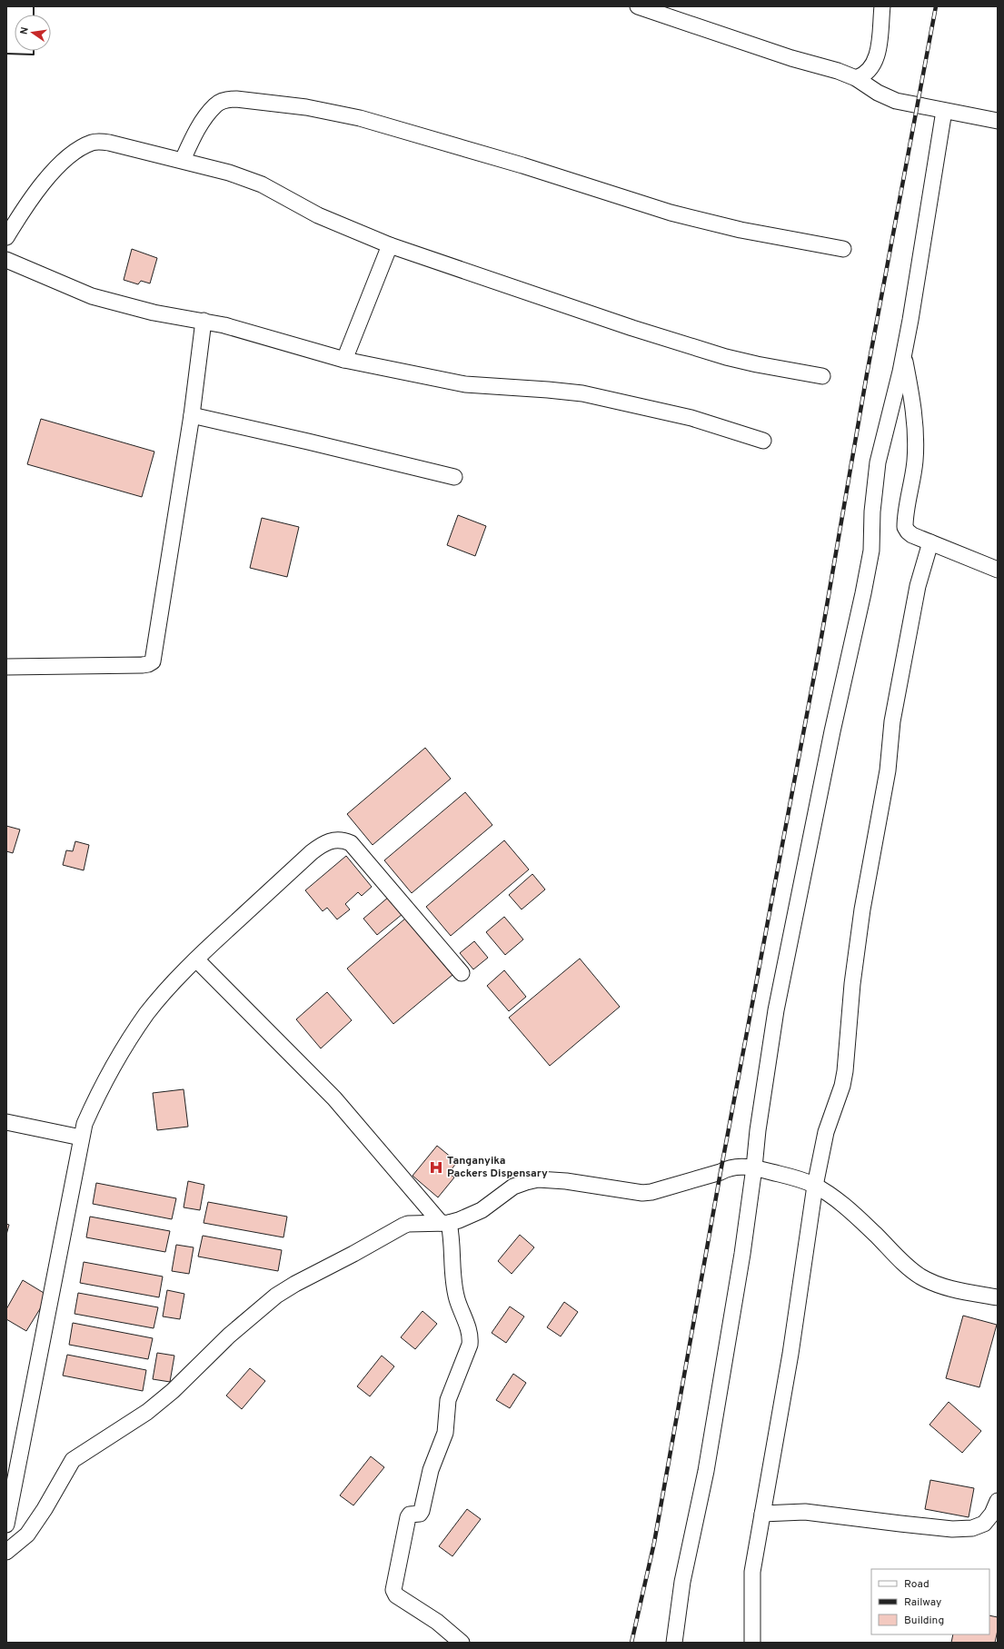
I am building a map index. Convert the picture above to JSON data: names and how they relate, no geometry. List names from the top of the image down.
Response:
{
  "places": {
    "hospital": ["Tanganyika Packers Dispensary"]
  },
  "legend": ["Road", "Railway", "Building"],
  "north": "left"
}
